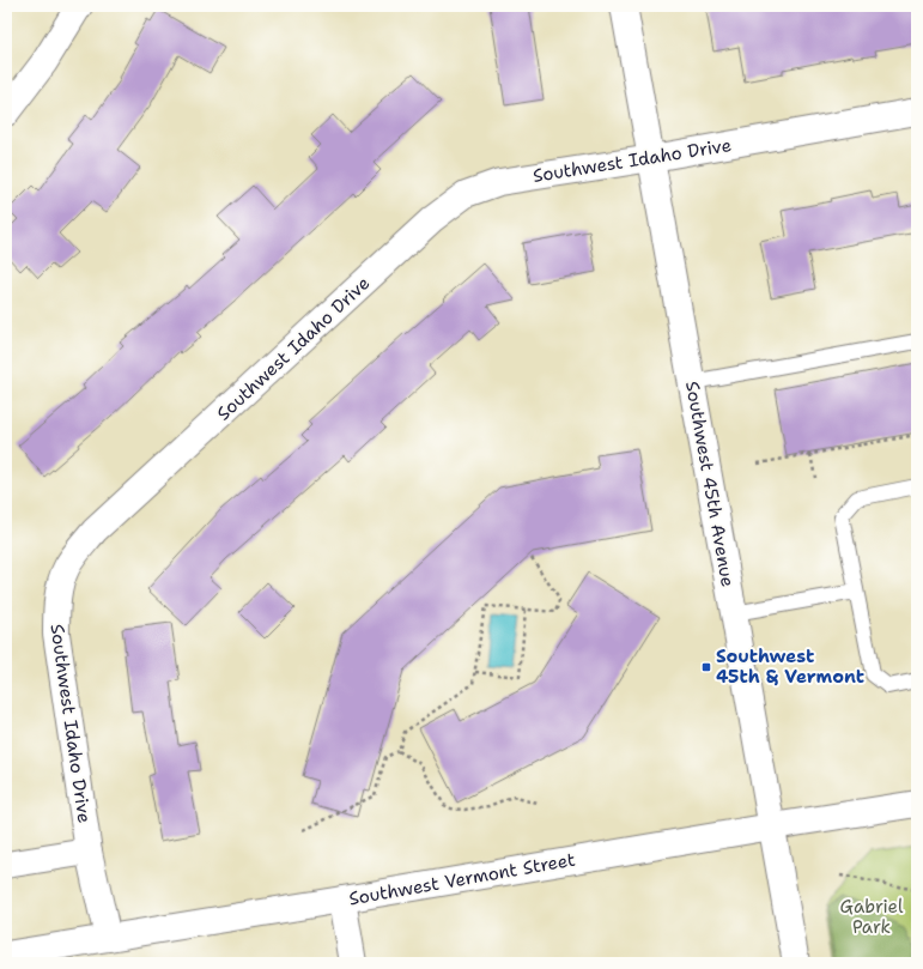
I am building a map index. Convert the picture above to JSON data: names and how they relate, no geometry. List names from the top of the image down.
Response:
{
  "streets": {
    "street": ["Southwest Idaho Drive", "Southwest 45th Avenue", "Southwest Vermont Street"]
  },
  "crossings": [
    ["Southwest Idaho Drive", "Southwest 45th Avenue"],
    ["Southwest Idaho Drive", "Southwest Vermont Street"],
    ["Southwest 45th Avenue", "Southwest Vermont Street"]
  ],
  "parks": ["Gabriel Park"],
  "places": {
    "transit": ["Southwest 45th & Vermont"]
  }
}
